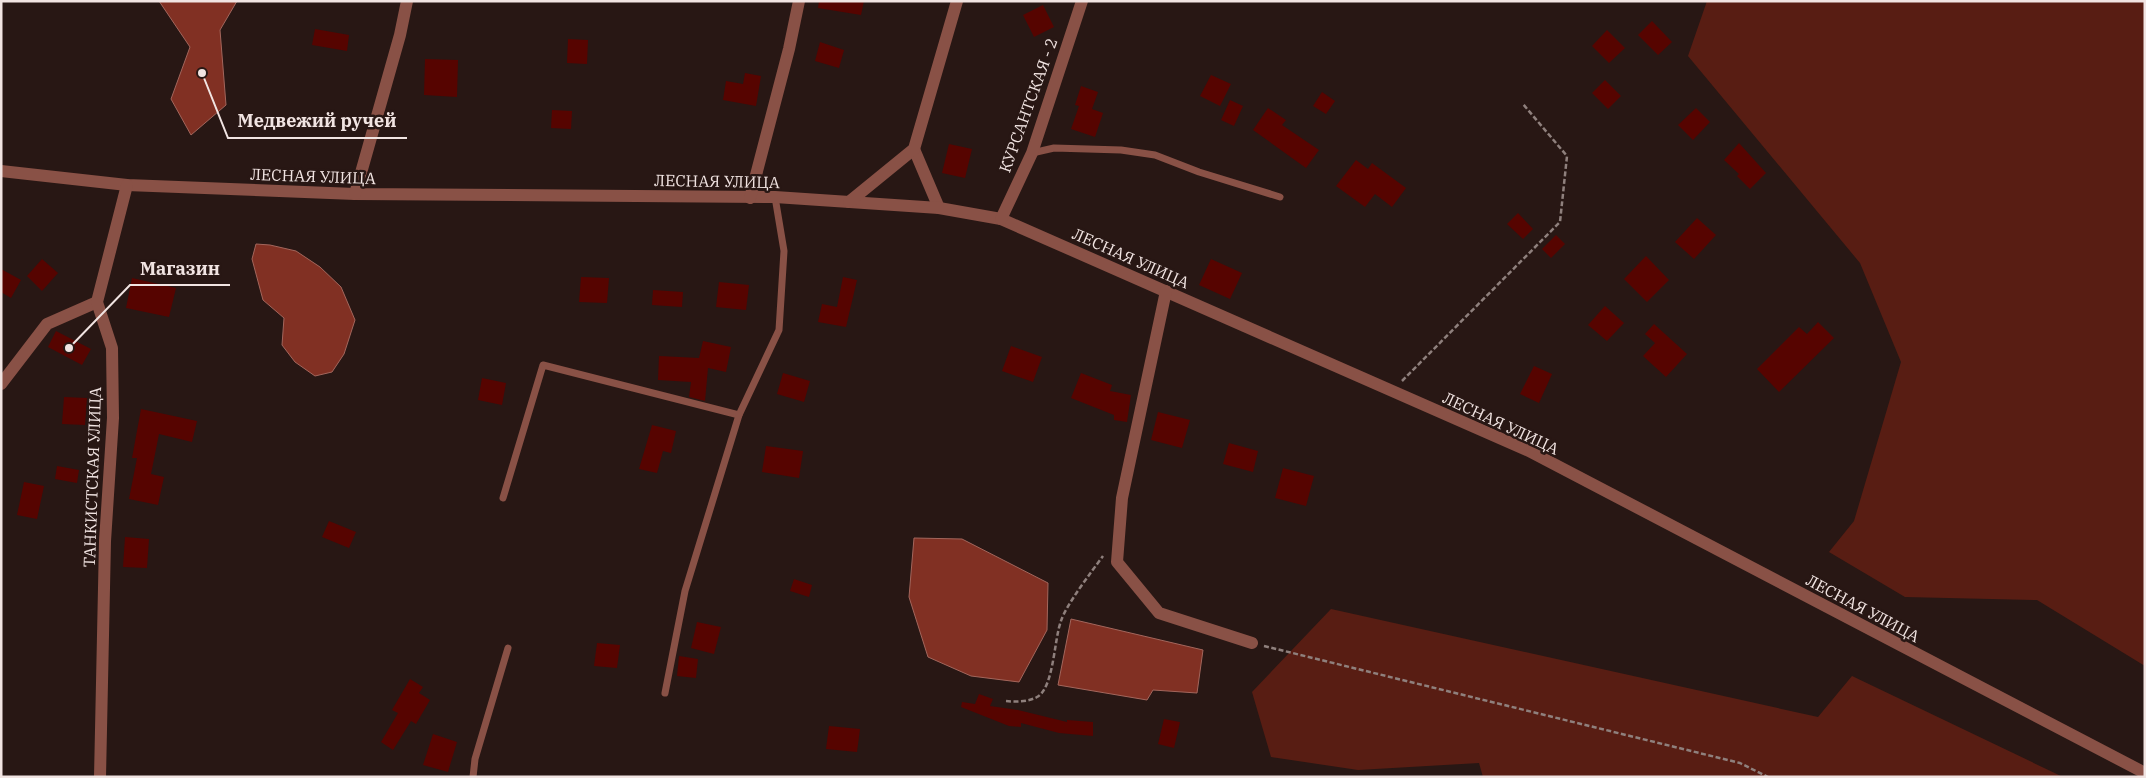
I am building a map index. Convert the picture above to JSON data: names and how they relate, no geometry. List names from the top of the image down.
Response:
{
  "streets": {
    "street": ["КУРСАНТСКАЯ - 2", "ЛЕСНАЯ УЛИЦА", "ТАНКИСТСКАЯ УЛИЦА"]
  },
  "crossings": [
    ["КУРСАНТСКАЯ - 2", "ЛЕСНАЯ УЛИЦА"]
  ],
  "places": ["Медвежий ручей", "Магазин"]
}
